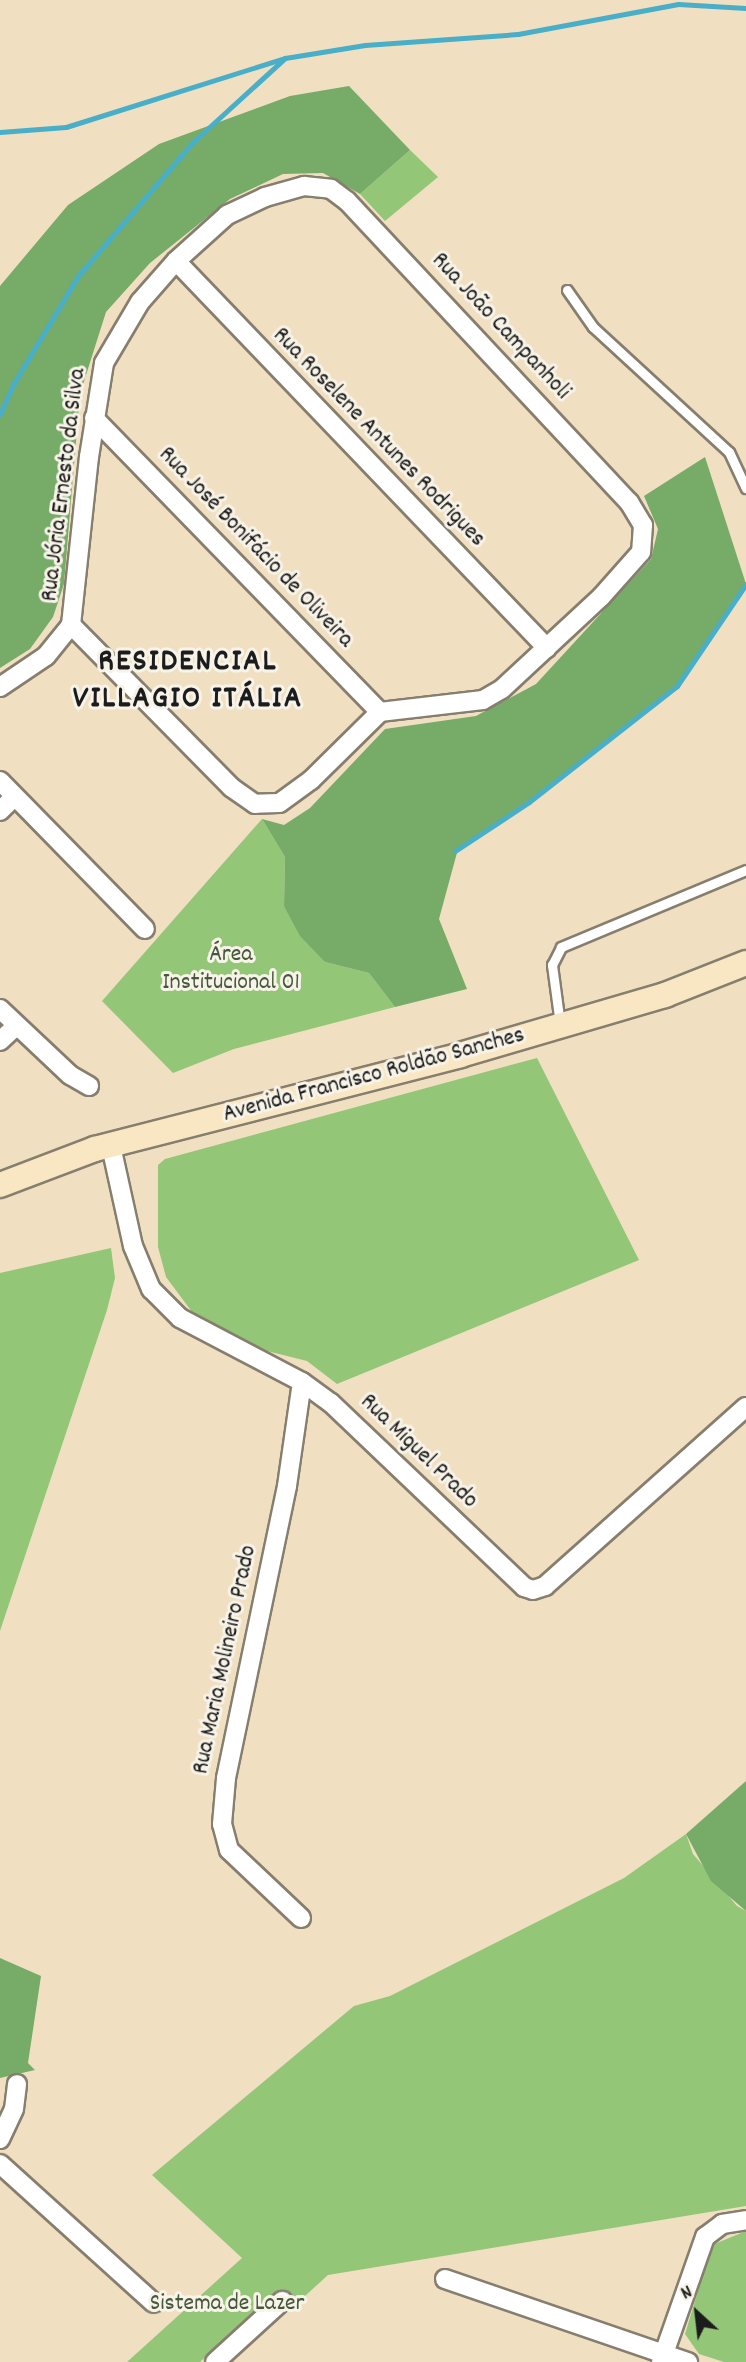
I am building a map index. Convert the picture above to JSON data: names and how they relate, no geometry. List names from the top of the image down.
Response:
{
  "streets": {
    "street": [
      "Rua João Campanholi",
      "Rua Roselene Antunes Rodrigues",
      "Rua Jória Ernesto da Silva",
      "Rua José Bonifácio de Oliveira",
      "Avenida Francisco Roldão Sanches",
      "Rua Miguel Prado",
      "Rua Maria Molineiro Prado"
    ]
  },
  "crossings": [
    ["Rua João Campanholi", "Rua Roselene Antunes Rodrigues"],
    ["Rua João Campanholi", "Rua Jória Ernesto da Silva"],
    ["Rua Roselene Antunes Rodrigues", "Rua Jória Ernesto da Silva"],
    ["Rua Jória Ernesto da Silva", "Rua José Bonifácio de Oliveira"],
    ["Avenida Francisco Roldão Sanches", "Rua Miguel Prado"],
    ["Rua Miguel Prado", "Rua Maria Molineiro Prado"]
  ],
  "districts": ["RESIDENCIAL VILLAGIO ITÁLIA"],
  "parks": ["Área Institucional 01", "Sistema de Lazer"],
  "north": "top left"
}
